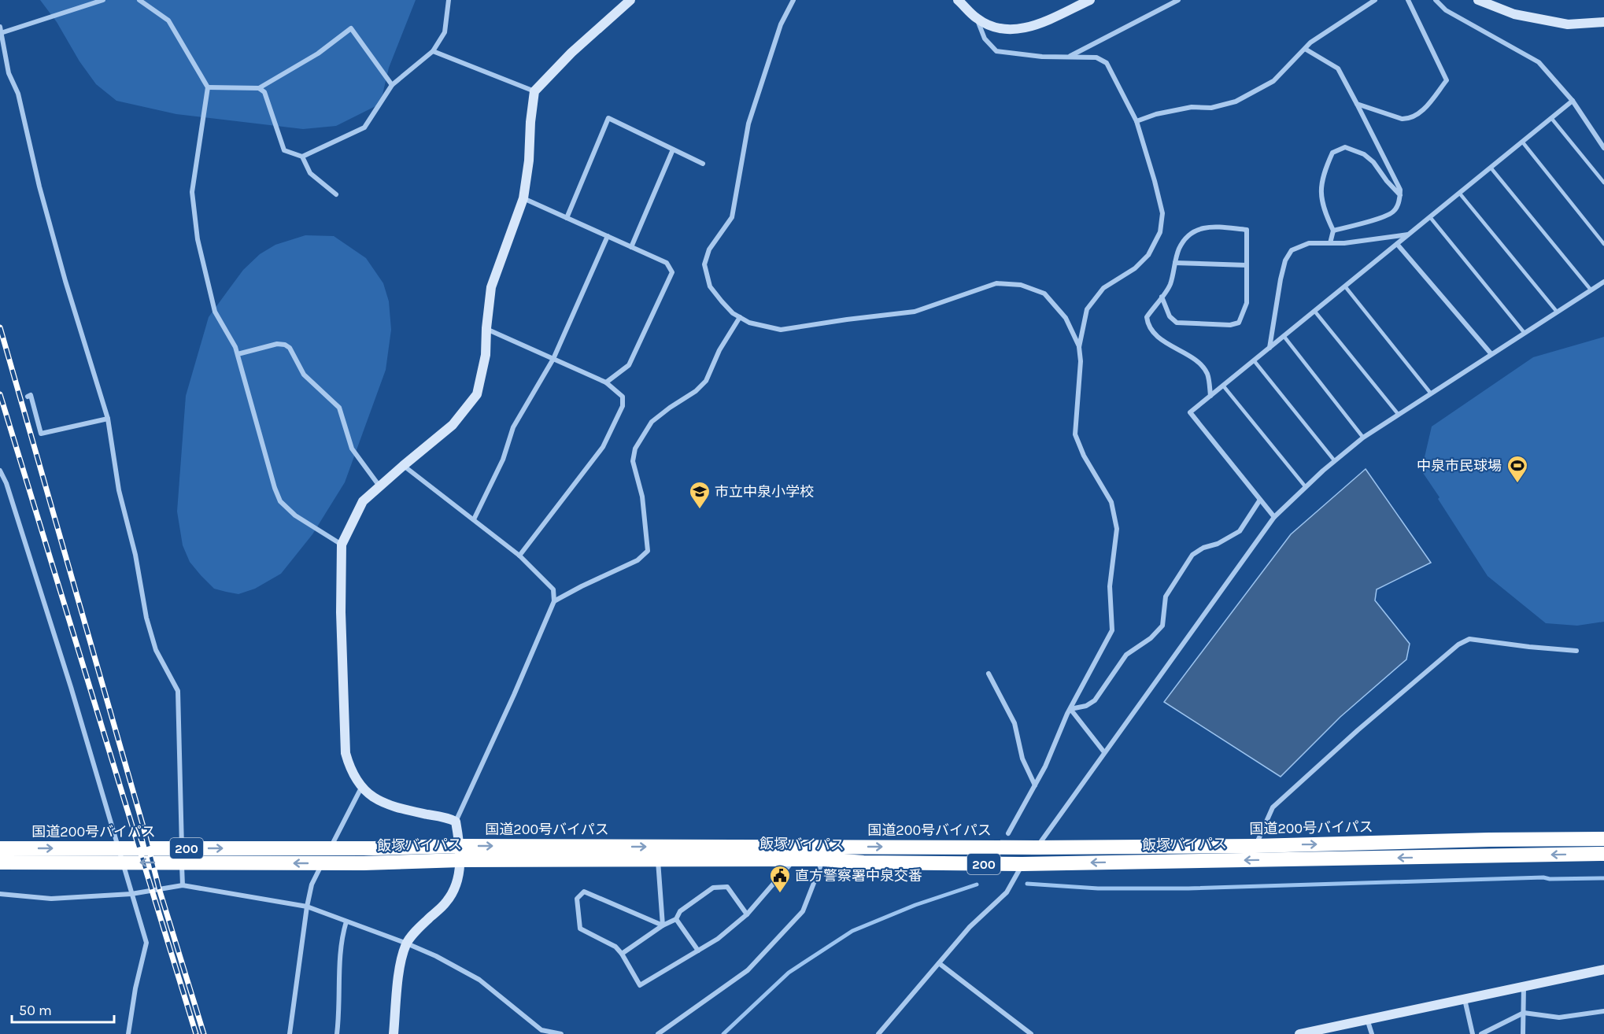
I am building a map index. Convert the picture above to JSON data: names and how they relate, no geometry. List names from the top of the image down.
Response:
{
  "streets": {
    "highway": ["国道200号バイパス", "飯塚バイパス", "200"]
  },
  "one_way": ["国道200号バイパス", "飯塚バイパス"],
  "places": {
    "sports": ["中泉市民球場"],
    "school or university": ["市立中泉小学校"],
    "public building": ["直方警察署中泉交番"]
  },
  "scale_bar": "50 m"
}
